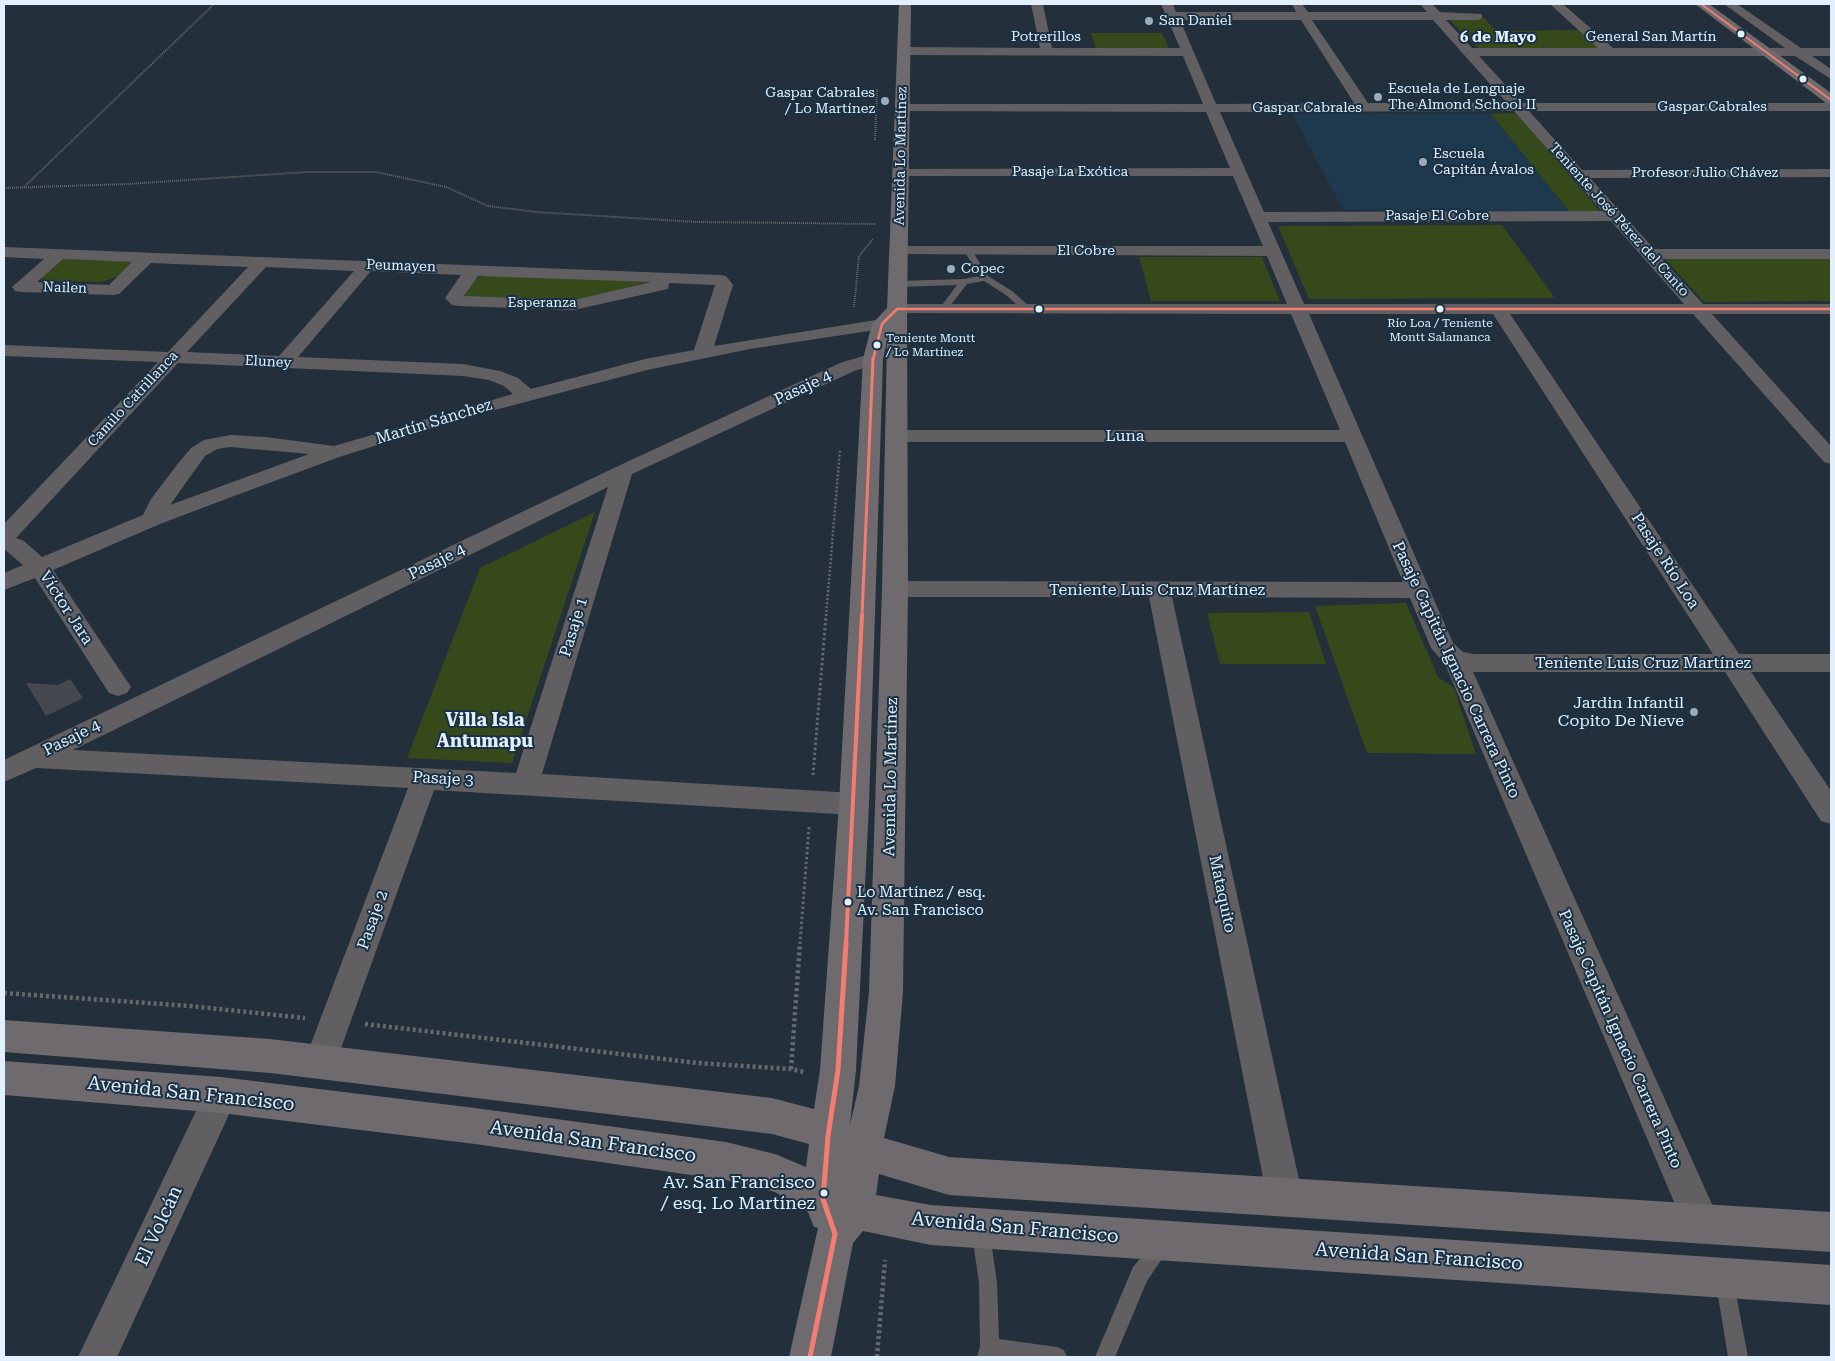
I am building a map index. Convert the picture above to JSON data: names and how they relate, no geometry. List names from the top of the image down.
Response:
{
  "streets": {
    "main road": ["Avenida Lo Martínez", "Avenida San Francisco"],
    "street": [
      "Potrerillos",
      "General San Martín",
      "Gaspar Cabrales",
      "Pasaje La Exótica",
      "Profesor Julio Chávez",
      "Pasaje El Cobre",
      "Teniente José Pérez del Canto",
      "El Cobre",
      "Peumayen",
      "Nailen",
      "Esperanza",
      "Eluney",
      "Pasaje 4",
      "Camilo Catrillanca",
      "Martín Sánchez",
      "Luna",
      "Pasaje Río Loa",
      "Teniente Luis Cruz Martínez",
      "Víctor Jara",
      "Pasaje 1",
      "Pasaje Capitán Ignacio Carrera Pinto",
      "Pasaje 3",
      "Mataquito",
      "Pasaje 2",
      "El Volcán"
    ]
  },
  "crossings": [
    ["Potrerillos", "Avenida Lo Martínez"],
    ["Potrerillos", "Pasaje Capitán Ignacio Carrera Pinto"],
    ["General San Martín", "Teniente José Pérez del Canto"],
    ["Gaspar Cabrales", "Avenida Lo Martínez"],
    ["Gaspar Cabrales", "Teniente José Pérez del Canto"],
    ["Gaspar Cabrales", "Pasaje Capitán Ignacio Carrera Pinto"],
    ["Avenida Lo Martínez", "Pasaje La Exótica"],
    ["Avenida Lo Martínez", "El Cobre"],
    ["Avenida Lo Martínez", "Pasaje 4"],
    ["Avenida Lo Martínez", "Martín Sánchez"],
    ["Avenida Lo Martínez", "Luna"],
    ["Avenida Lo Martínez", "Teniente Luis Cruz Martínez"],
    ["Avenida Lo Martínez", "Pasaje 3"],
    ["Avenida Lo Martínez", "Avenida San Francisco"],
    ["Pasaje La Exótica", "Pasaje Capitán Ignacio Carrera Pinto"],
    ["Profesor Julio Chávez", "Teniente José Pérez del Canto"],
    ["Pasaje El Cobre", "Teniente José Pérez del Canto"],
    ["Pasaje El Cobre", "Pasaje Capitán Ignacio Carrera Pinto"],
    ["Teniente José Pérez del Canto", "Martín Sánchez"],
    ["El Cobre", "Pasaje Capitán Ignacio Carrera Pinto"],
    ["Peumayen", "Nailen"],
    ["Peumayen", "Esperanza"],
    ["Peumayen", "Camilo Catrillanca"],
    ["Peumayen", "Martín Sánchez"],
    ["Eluney", "Camilo Catrillanca"],
    ["Eluney", "Martín Sánchez"],
    ["Pasaje 4", "Pasaje 1"],
    ["Pasaje 4", "Pasaje 3"],
    ["Martín Sánchez", "Pasaje Río Loa"],
    ["Martín Sánchez", "Víctor Jara"],
    ["Martín Sánchez", "Pasaje Capitán Ignacio Carrera Pinto"],
    ["Luna", "Pasaje Capitán Ignacio Carrera Pinto"],
    ["Pasaje Río Loa", "Teniente Luis Cruz Martínez"],
    ["Teniente Luis Cruz Martínez", "Pasaje Capitán Ignacio Carrera Pinto"],
    ["Teniente Luis Cruz Martínez", "Mataquito"],
    ["Pasaje 1", "Pasaje 3"],
    ["Pasaje 3", "Pasaje 2"],
    ["Avenida San Francisco", "El Volcán"]
  ],
  "districts": ["6 de Mayo", "Villa Isla Antumapu"],
  "places": [
    "San Daniel",
    "Escuela de Lenguaje The Almond School II",
    "Gaspar Cabrales / Lo Martínez",
    "Escuela Capitán Ávalos",
    "Copec",
    "Río Loa / Teniente Montt Salamanca",
    "Teniente Montt / Lo Martínez",
    "Jardin Infantil Copito De Nieve",
    "Lo Martínez / esq. Av. San Francisco",
    "Av. San Francisco / esq. Lo Martínez"
  ]
}
